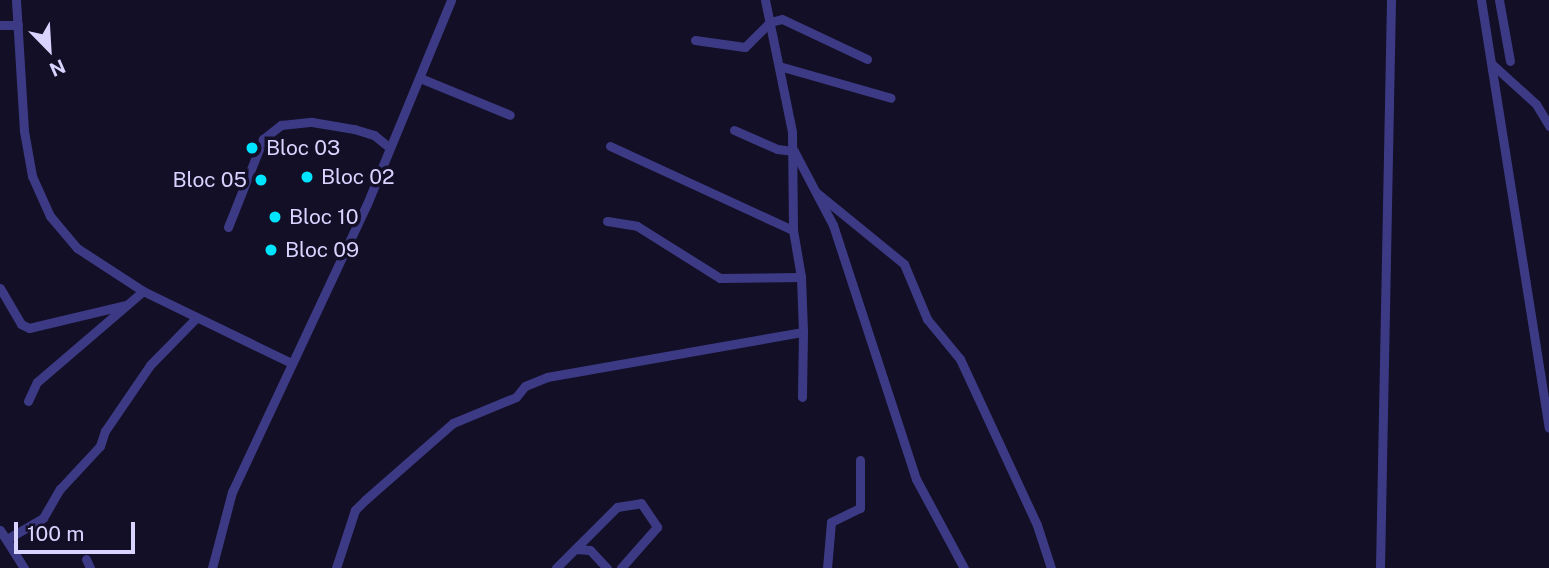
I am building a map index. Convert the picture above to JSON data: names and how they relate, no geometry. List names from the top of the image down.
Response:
{
  "places": [
    "Bloc 03",
    "Bloc 02",
    "Bloc 05",
    "Bloc 10",
    "Bloc 09"
  ],
  "scale_bar": "100 m",
  "north": "bottom right"
}
